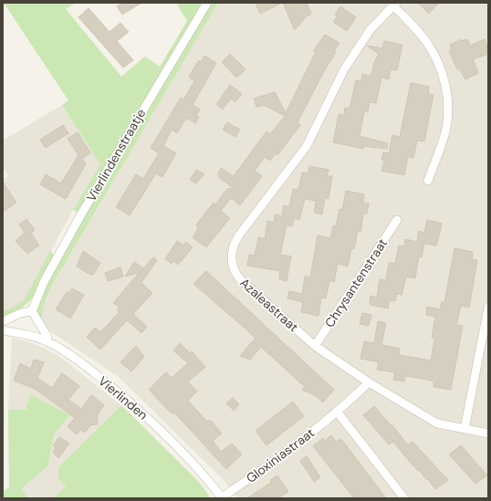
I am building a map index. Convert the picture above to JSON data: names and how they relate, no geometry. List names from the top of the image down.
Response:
{
  "streets": {
    "street": [
      "Vierlindenstraatje",
      "Chrysantenstraat",
      "Azaleastraat",
      "Vierlinden",
      "Gloxiniastraat"
    ]
  },
  "crossings": [
    ["Chrysantenstraat", "Azaleastraat"],
    ["Azaleastraat", "Gloxiniastraat"],
    ["Vierlinden", "Gloxiniastraat"]
  ]
}
